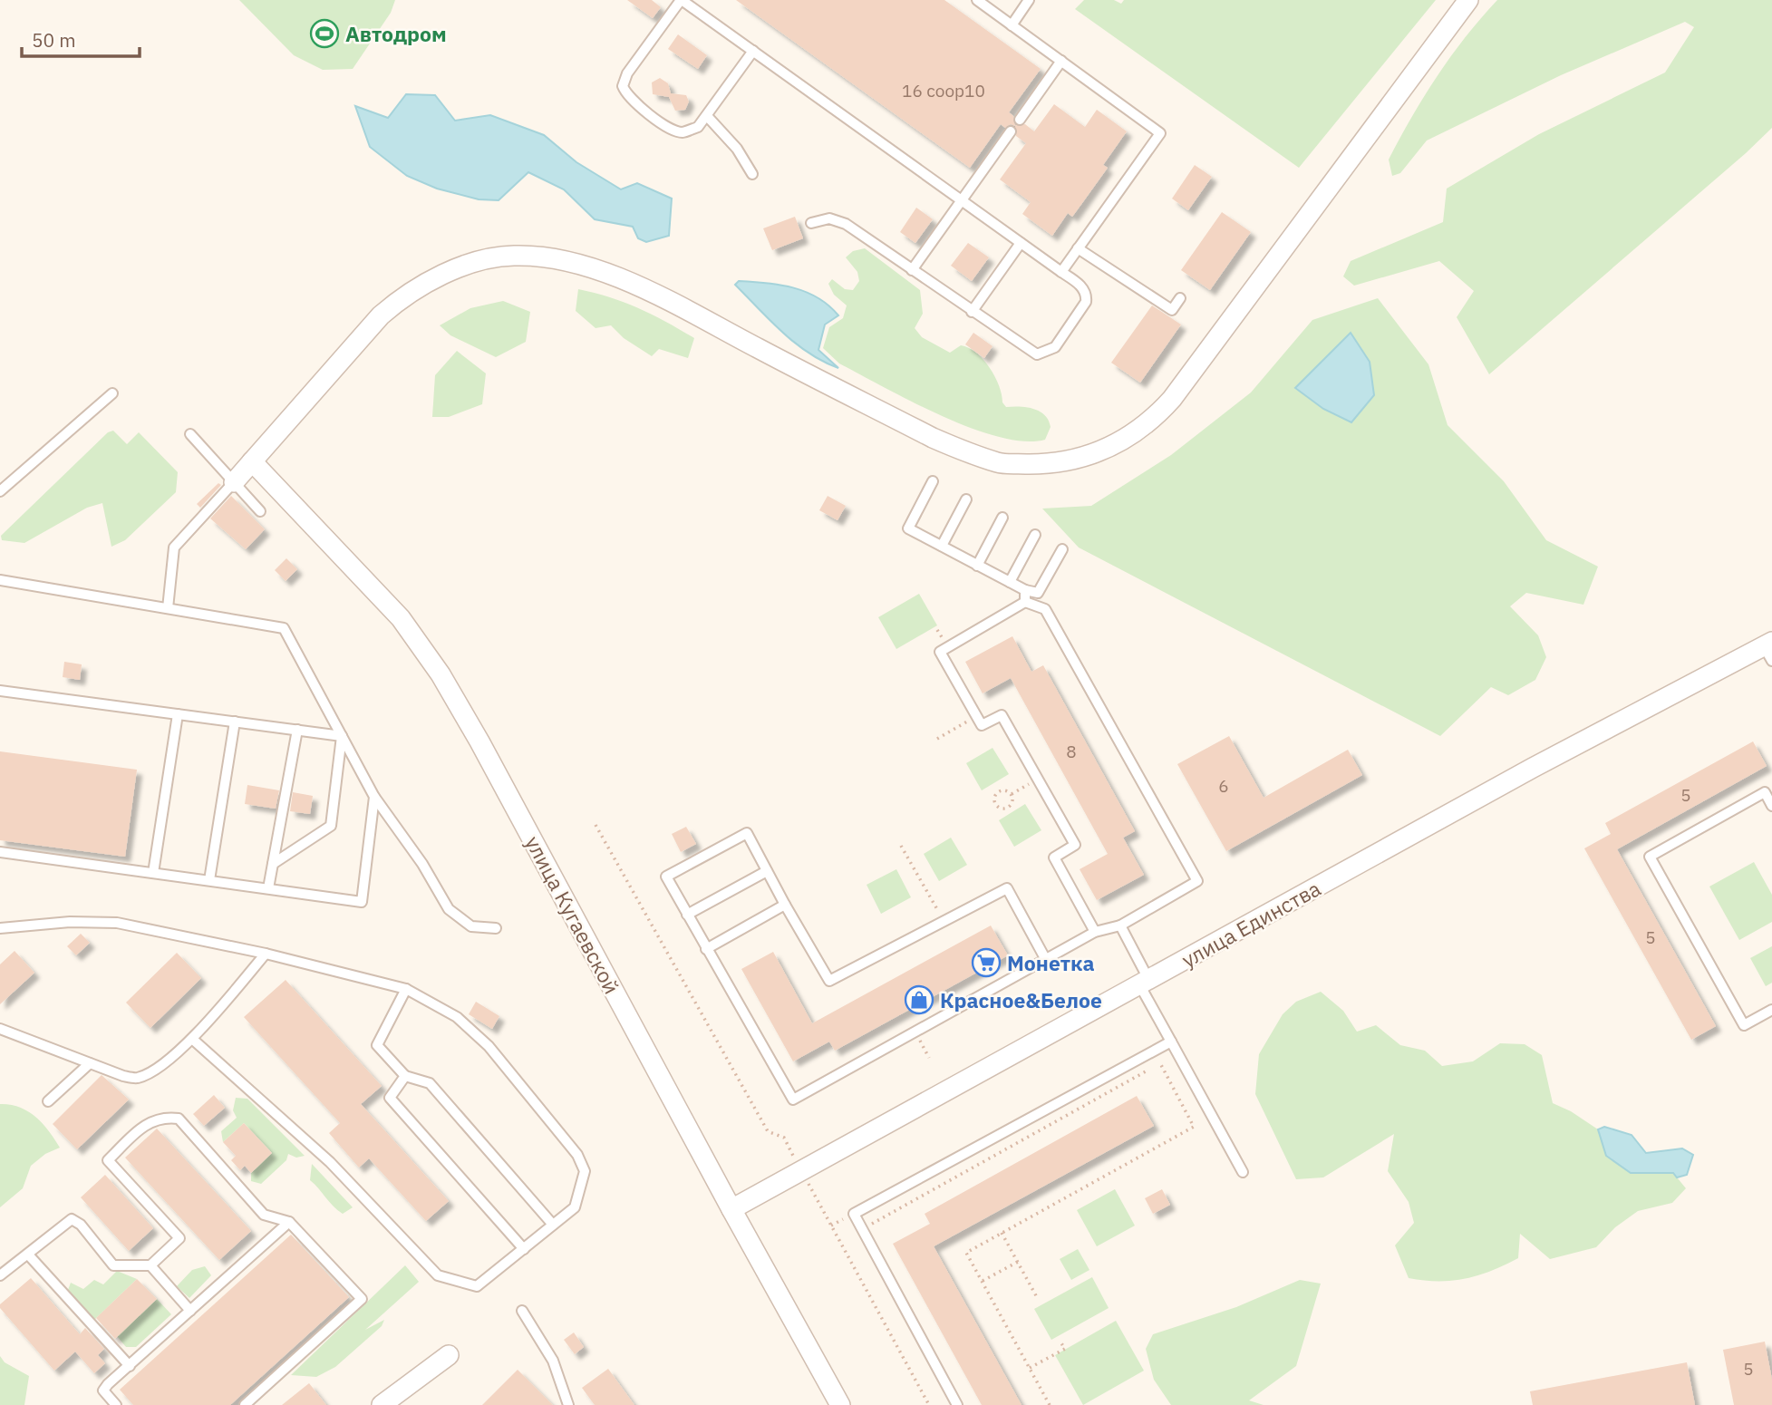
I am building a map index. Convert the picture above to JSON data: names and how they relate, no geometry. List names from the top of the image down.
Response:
{
  "streets": {
    "street": ["улица Кугаевской", "улица Единства"]
  },
  "crossings": [
    ["улица Кугаевской", "улица Единства"]
  ],
  "places": {
    "sports": ["Автодром"],
    "supermarket": ["Монетка"],
    "shop": ["Красное&Белое"]
  },
  "house_numbers": [
    "16 соор10",
    "8",
    "6",
    "5",
    "5",
    "5"
  ],
  "scale_bar": "50 m"
}
